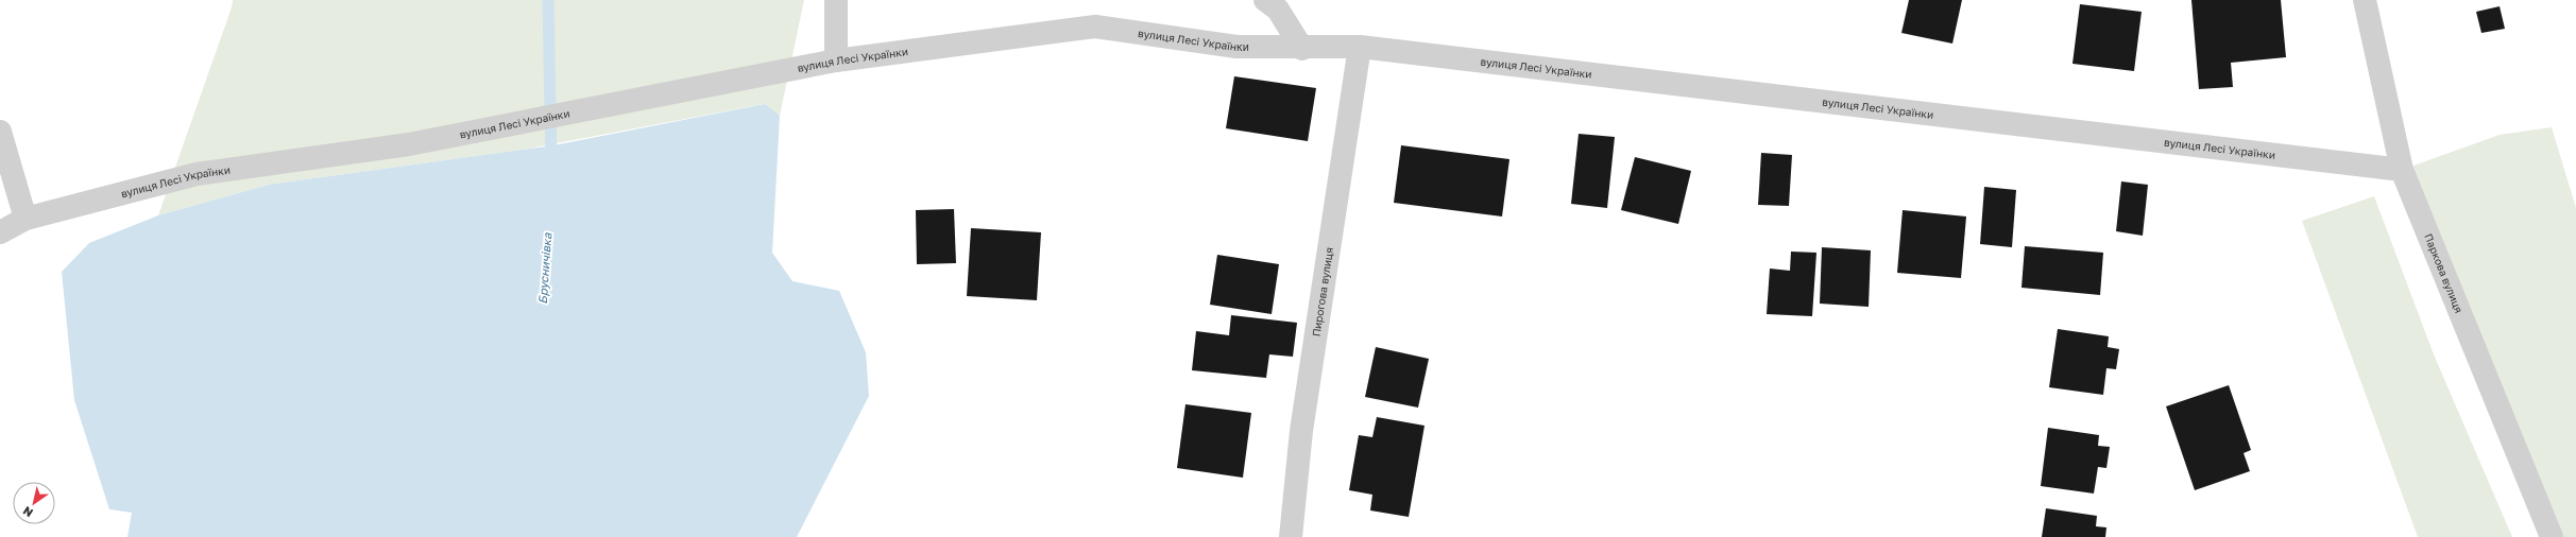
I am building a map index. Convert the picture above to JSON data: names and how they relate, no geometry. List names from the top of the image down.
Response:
{
  "streets": {
    "street": ["вулиця Лесі Українки", "Паркова вулиця", "Пирогова вулиця"]
  },
  "crossings": [
    ["вулиця Лесі Українки", "Паркова вулиця"],
    ["вулиця Лесі Українки", "Пирогова вулиця"]
  ],
  "water": ["Брусничівка"],
  "north": "bottom left"
}
